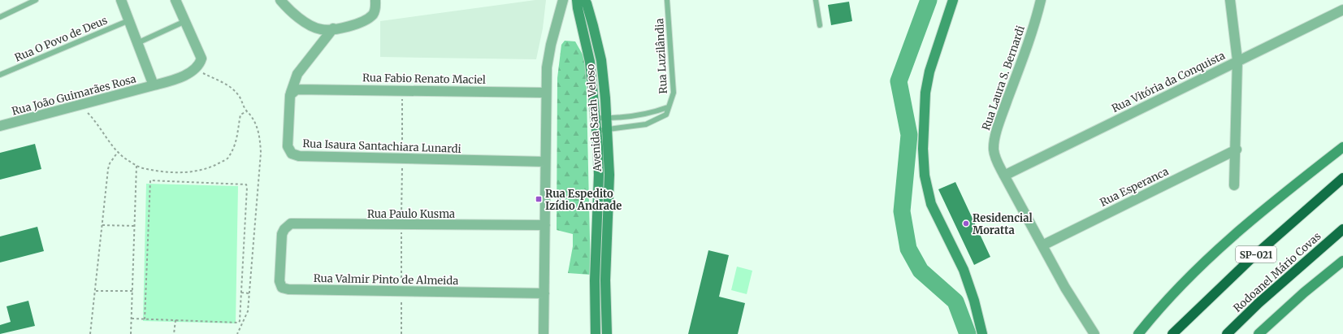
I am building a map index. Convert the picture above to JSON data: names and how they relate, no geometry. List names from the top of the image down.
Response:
{
  "streets": {
    "highway": ["SP-021", "Rodoanel Mário Covas"],
    "main road": ["Avenida Sarah Veloso"],
    "street": [
      "Rua Laura S. Bernardi",
      "Rua Fabio Renato Maciel",
      "Rua Vitória da Conquista",
      "Rua João Guimarães Rosa",
      "Rua Isaura Santachiara Lunardi",
      "Rua Esperanca",
      "Rua Paulo Kusma",
      "Rua Valmir Pinto de Almeida"
    ],
    "lane": ["Rua O Povo de Deus", "Rua Luzilândia"]
  },
  "crossings": [
    ["Rua Luzilândia", "Avenida Sarah Veloso"],
    ["Rua Laura S. Bernardi", "Rua Vitória da Conquista"],
    ["Rua Laura S. Bernardi", "Rua Esperanca"],
    ["Rua Fabio Renato Maciel", "Rua Isaura Santachiara Lunardi"],
    ["Rua Paulo Kusma", "Rua Valmir Pinto de Almeida"]
  ],
  "places": {
    "transit": ["Rua Espedito Izídio Andrade"],
    "other": ["Residencial Moratta"]
  }
}
